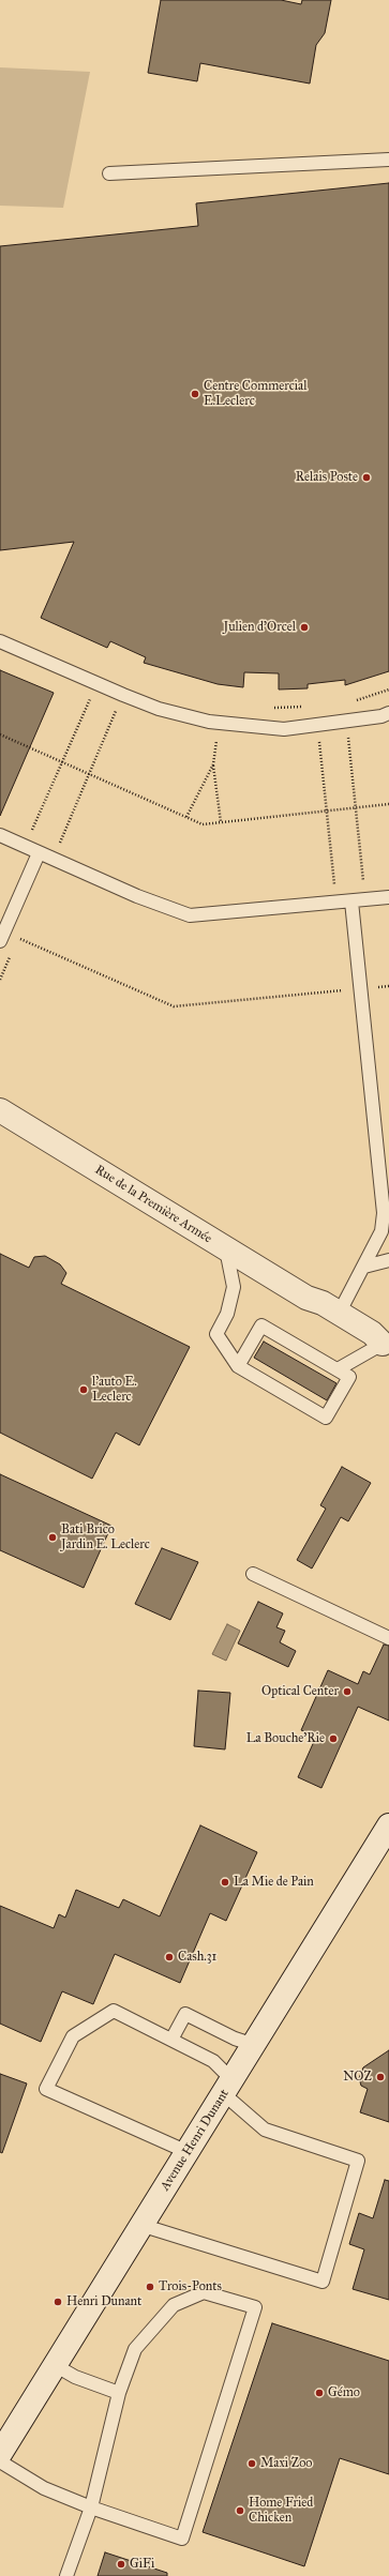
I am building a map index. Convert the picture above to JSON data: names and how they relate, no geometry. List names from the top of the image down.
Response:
{
  "streets": {
    "main road": ["Rue de la Première Armée", "Avenue Henri Dunant"]
  },
  "places": [
    "Centre Commercial E.Leclerc",
    "Relais Poste",
    "Julien d'Orcel",
    "l'auto E. Leclerc",
    "Bati Brico Jardin E. Leclerc",
    "Optical Center",
    "La Bouche'Rie",
    "La Mie de Pain",
    "Cash.31",
    "NOZ",
    "Trois-Ponts",
    "Henri Dunant",
    "Gémo",
    "Maxi Zoo",
    "Home Fried Chicken",
    "GiFi"
  ]
}
